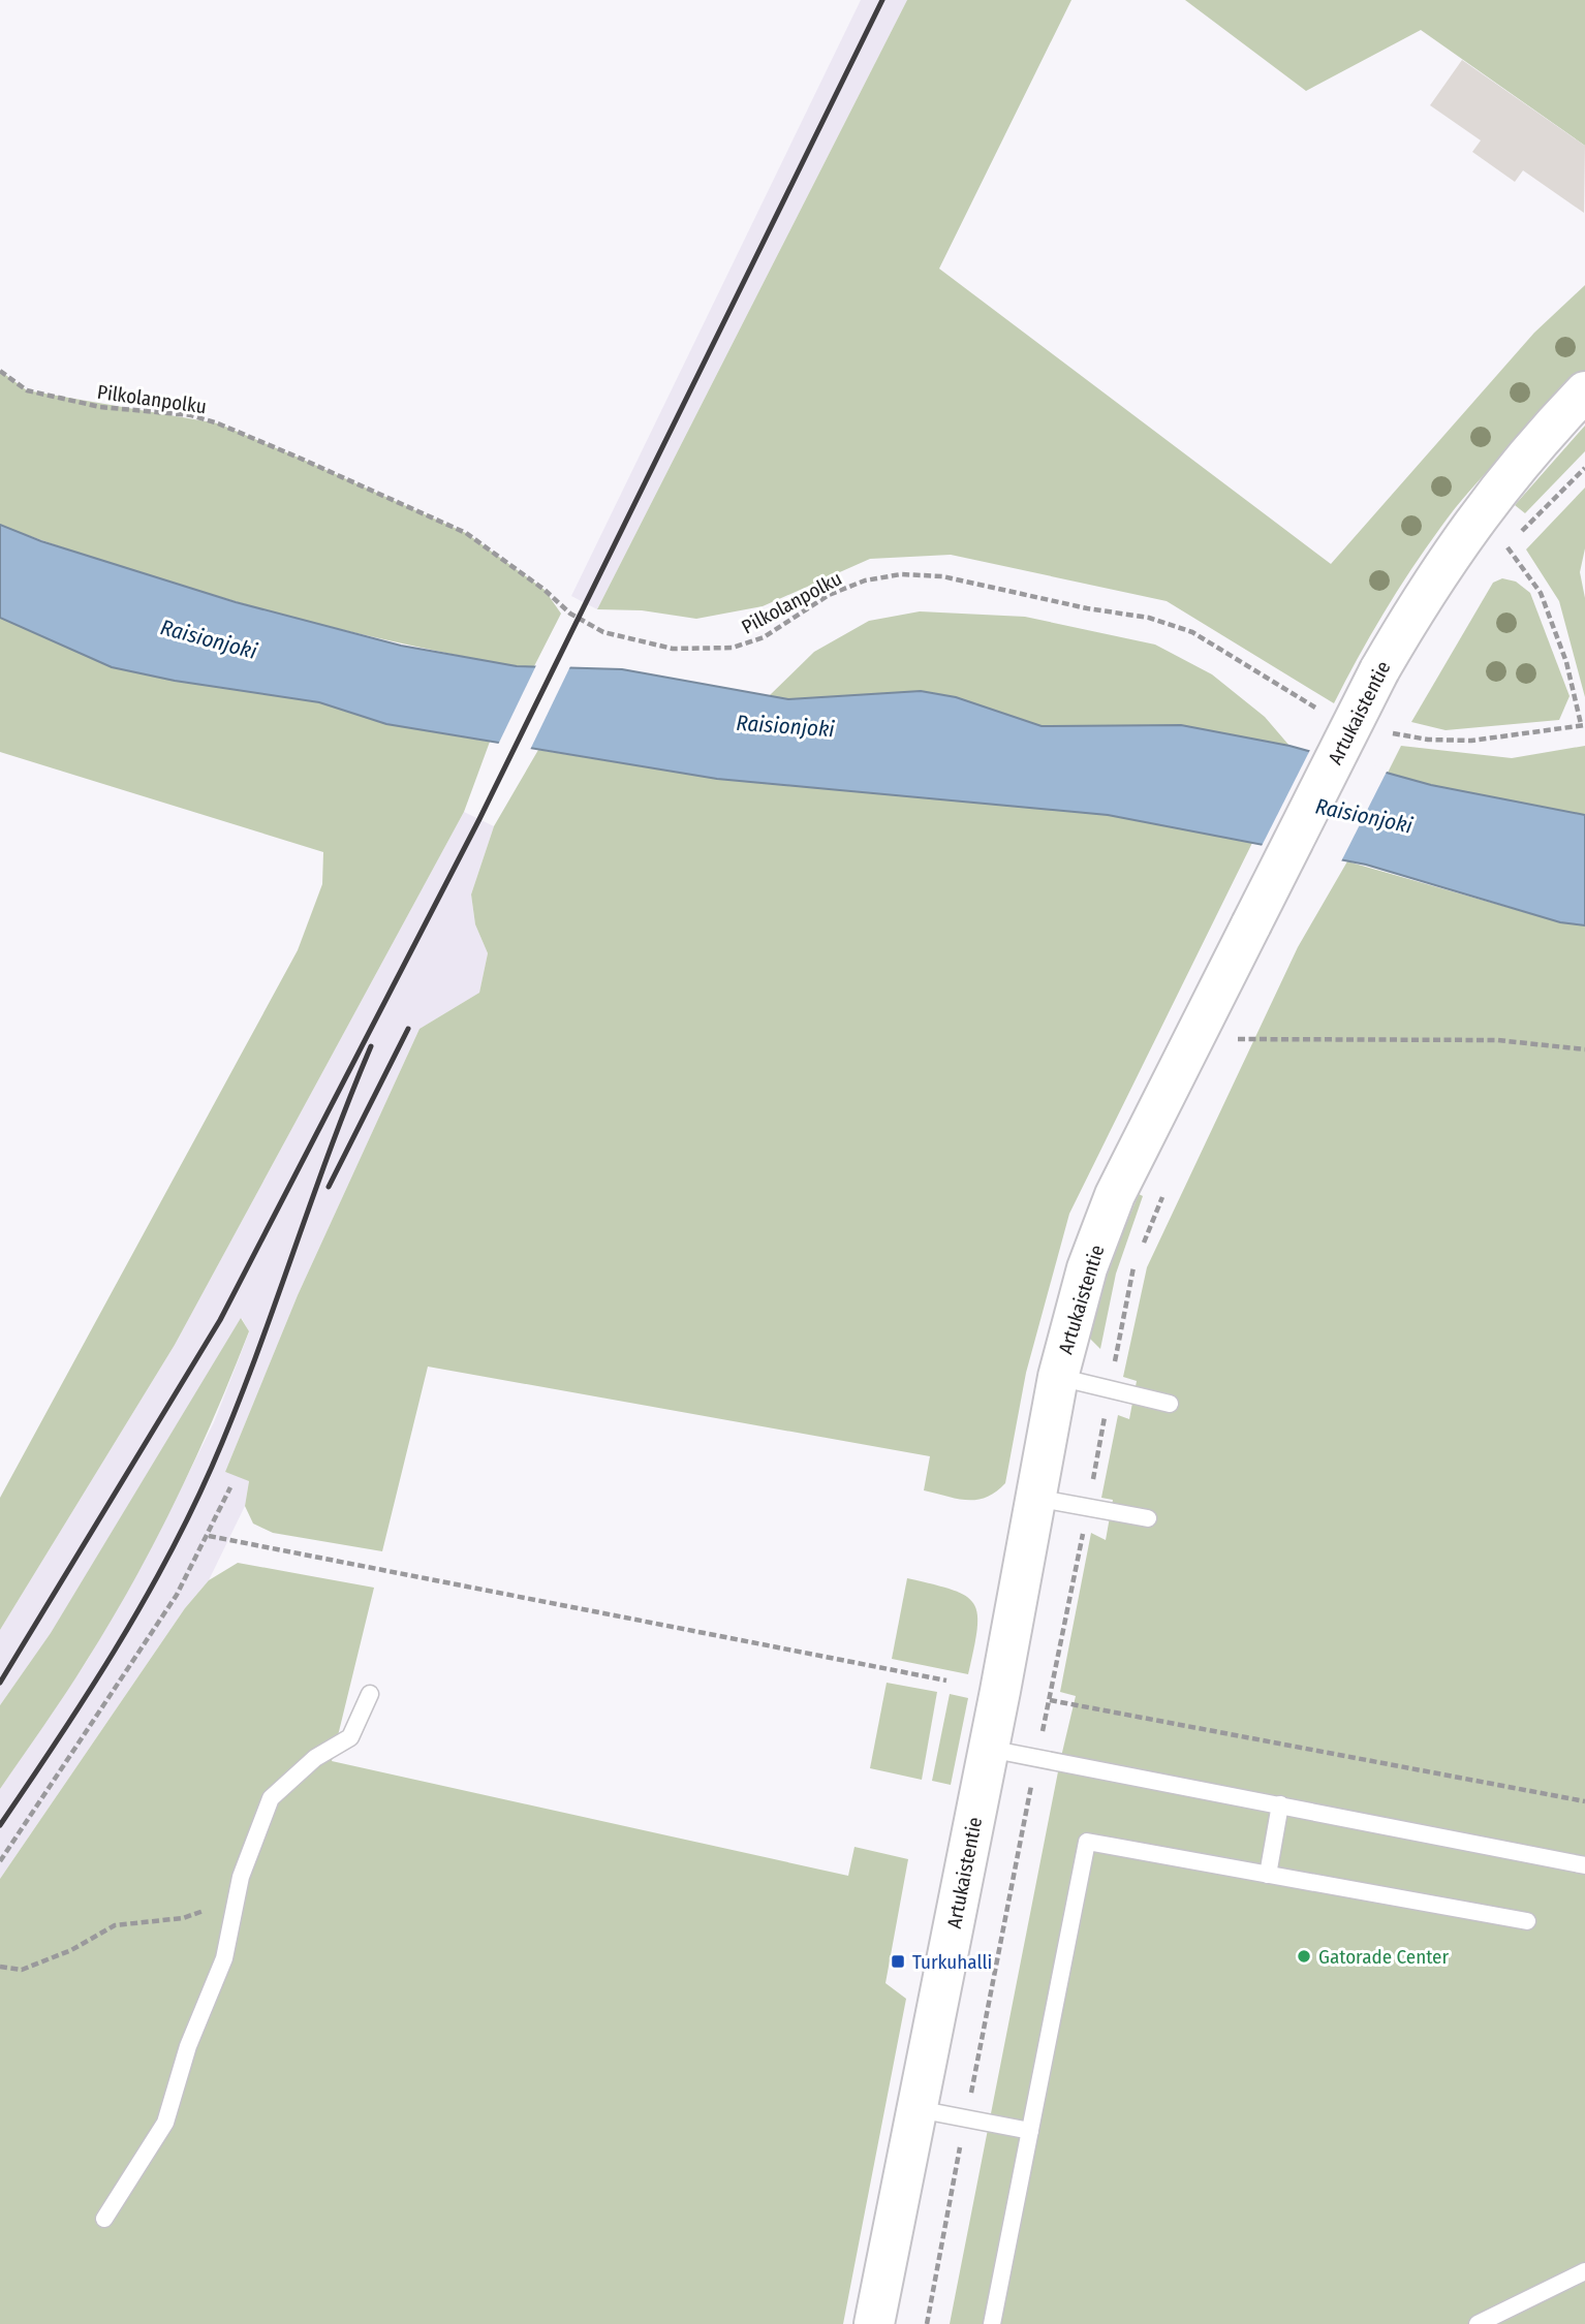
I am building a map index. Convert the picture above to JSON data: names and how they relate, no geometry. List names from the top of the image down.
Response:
{
  "streets": {
    "street": ["Artukaistentie"],
    "path": ["Pilkolanpolku"]
  },
  "water": ["Raisionjoki"],
  "places": {
    "other": ["Gatorade Center"],
    "transit": ["Turkuhalli"]
  }
}
